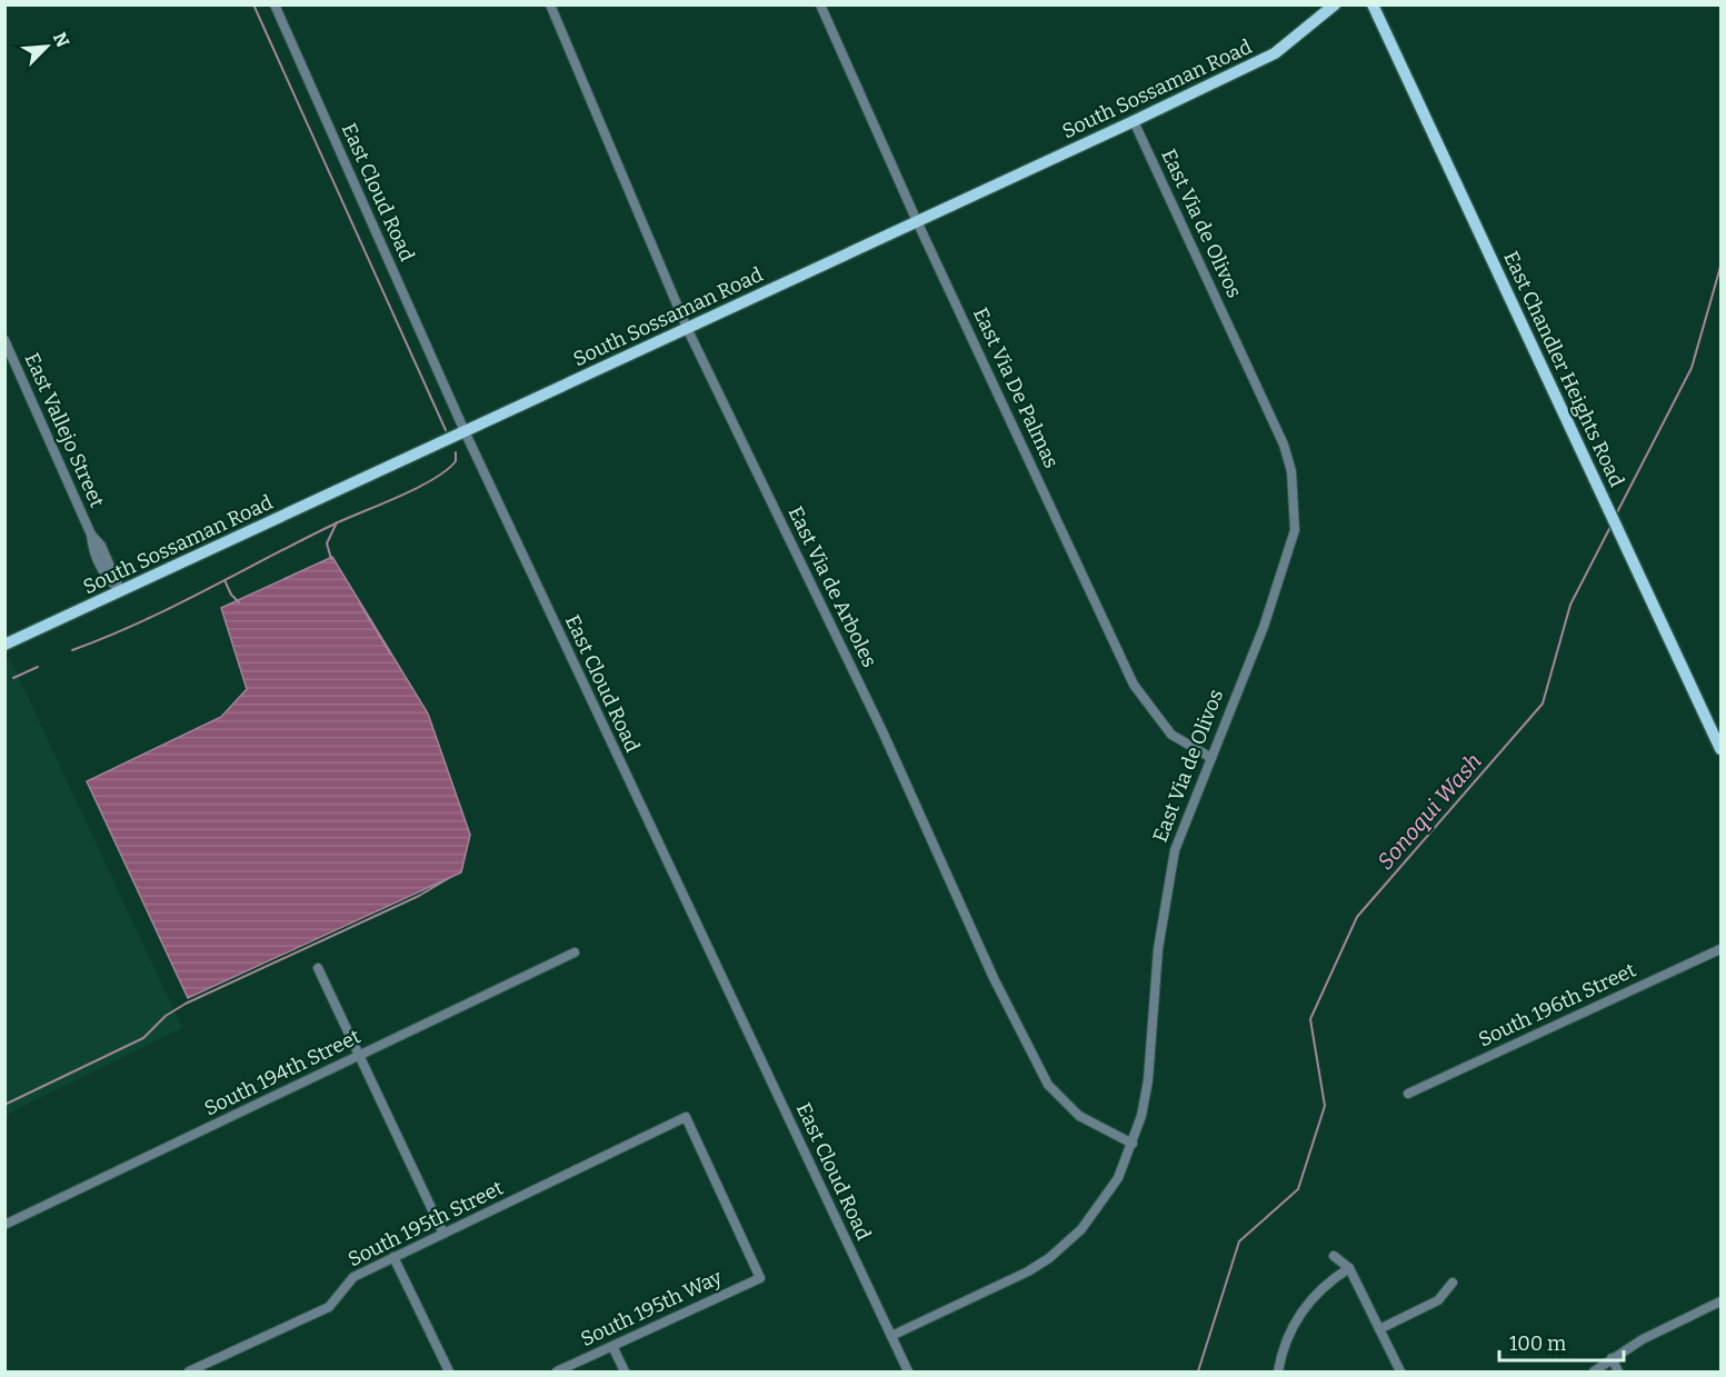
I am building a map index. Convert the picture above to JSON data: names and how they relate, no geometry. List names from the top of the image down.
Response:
{
  "streets": {
    "main road": ["South Sossaman Road", "East Chandler Heights Road"],
    "street": [
      "East Cloud Road",
      "East Via de Olivos",
      "East Via De Palmas",
      "East Vallejo Street",
      "East Via de Arboles",
      "South 196th Street",
      "South 194th Street",
      "South 195th Street",
      "South 195th Way"
    ]
  },
  "crossings": [
    ["South Sossaman Road", "East Cloud Road"],
    ["South Sossaman Road", "East Via de Olivos"],
    ["South Sossaman Road", "East Via De Palmas"],
    ["South Sossaman Road", "East Vallejo Street"],
    ["South Sossaman Road", "East Via de Arboles"],
    ["East Cloud Road", "East Via de Olivos"],
    ["East Via de Olivos", "East Via De Palmas"],
    ["East Via de Olivos", "East Via de Arboles"],
    ["South 195th Street", "South 195th Way"]
  ],
  "water": ["Sonoqui Wash"],
  "scale_bar": "100 m",
  "north": "top right"
}
